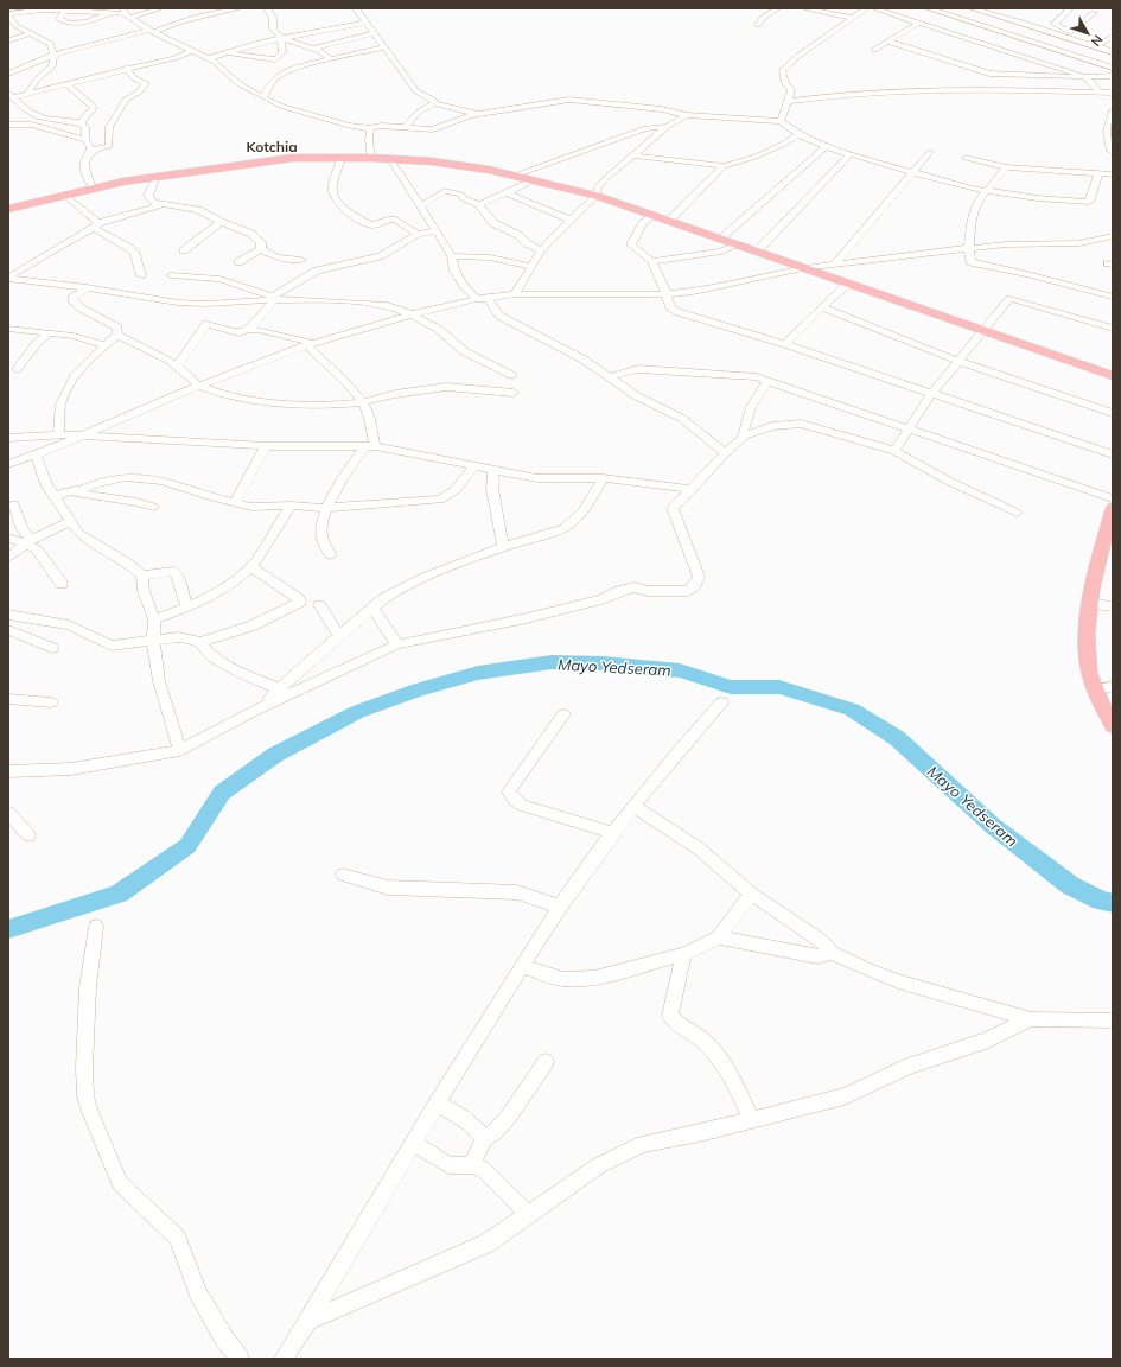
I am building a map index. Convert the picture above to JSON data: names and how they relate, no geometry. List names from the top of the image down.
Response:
{
  "districts": ["Kotchia"],
  "water": ["Mayo Yedseram"],
  "north": "bottom right"
}
